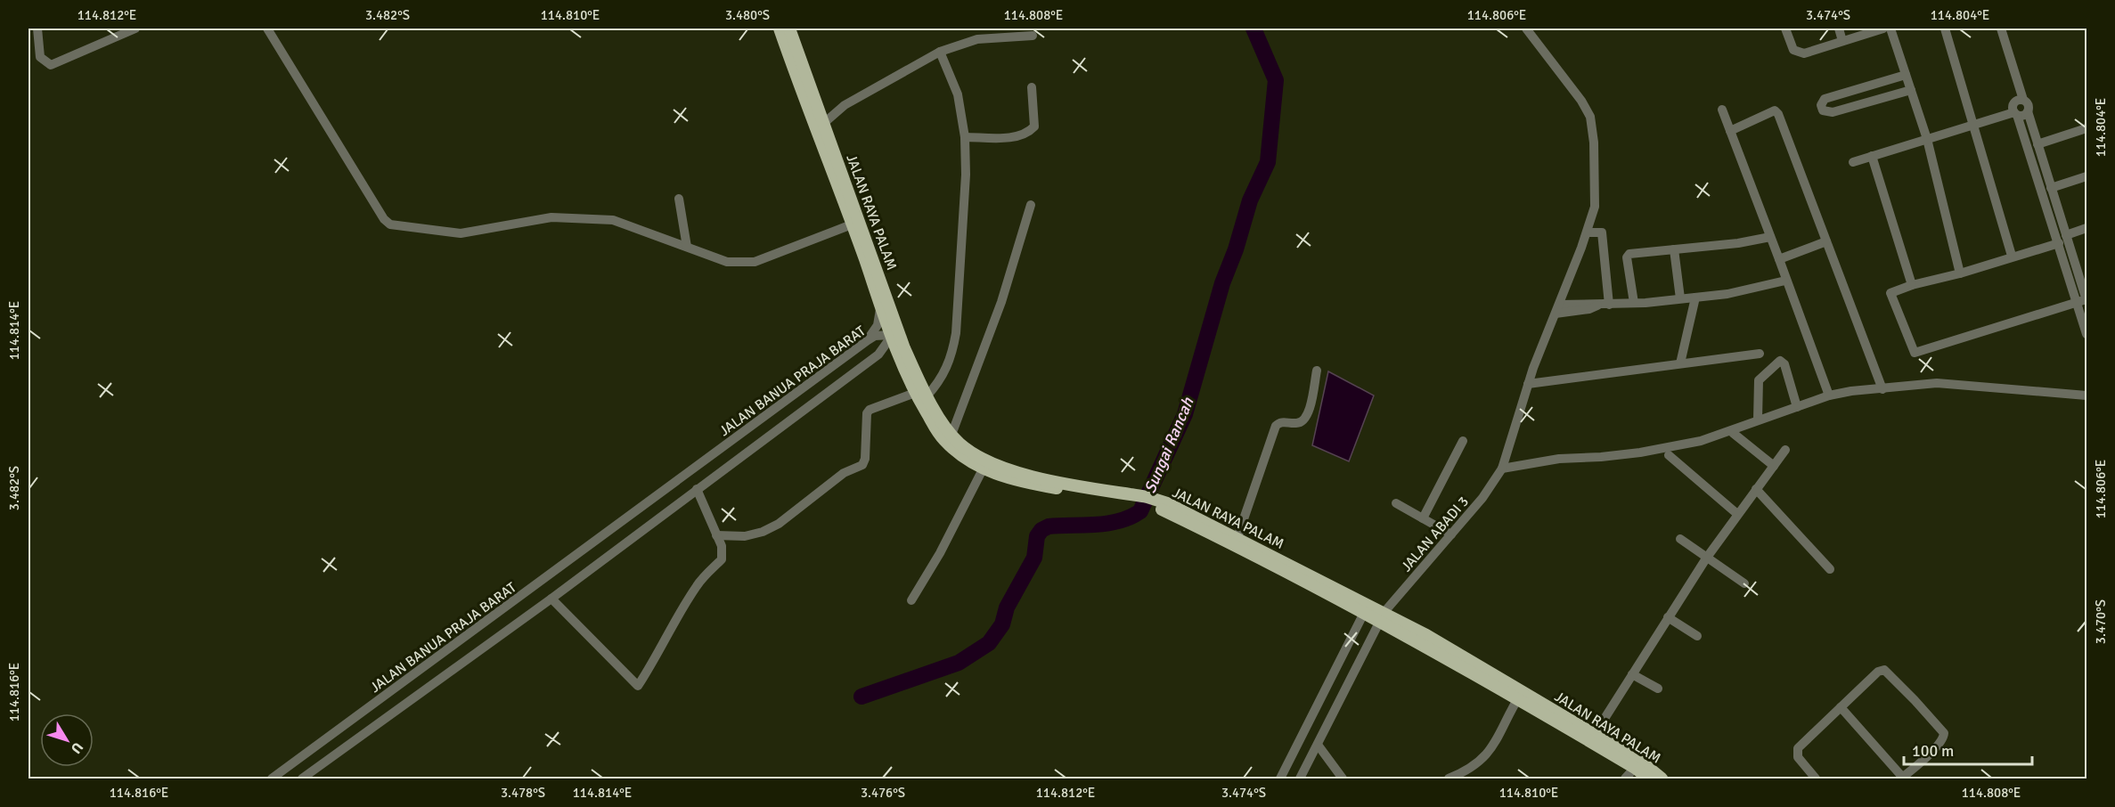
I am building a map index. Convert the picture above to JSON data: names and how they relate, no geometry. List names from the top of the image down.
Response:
{
  "streets": {
    "main road": ["JALAN RAYA PALAM"],
    "street": ["JALAN BANUA PRAJA BARAT", "JALAN ABADI 3"]
  },
  "crossings": [
    ["JALAN RAYA PALAM", "JALAN BANUA PRAJA BARAT"],
    ["JALAN RAYA PALAM", "JALAN ABADI 3"]
  ],
  "water": ["Sungai Rancah"],
  "scale_bar": "100 m",
  "north": "bottom right",
  "coordinates": [
    "114.812°E",
    "3.482°S",
    "114.810°E",
    "3.480°S",
    "114.808°E",
    "114.806°E",
    "3.474°S",
    "114.804°E",
    "114.814°E",
    "3.470°S",
    "114.816°E",
    "3.478°S",
    "3.476°S"
  ]
}
